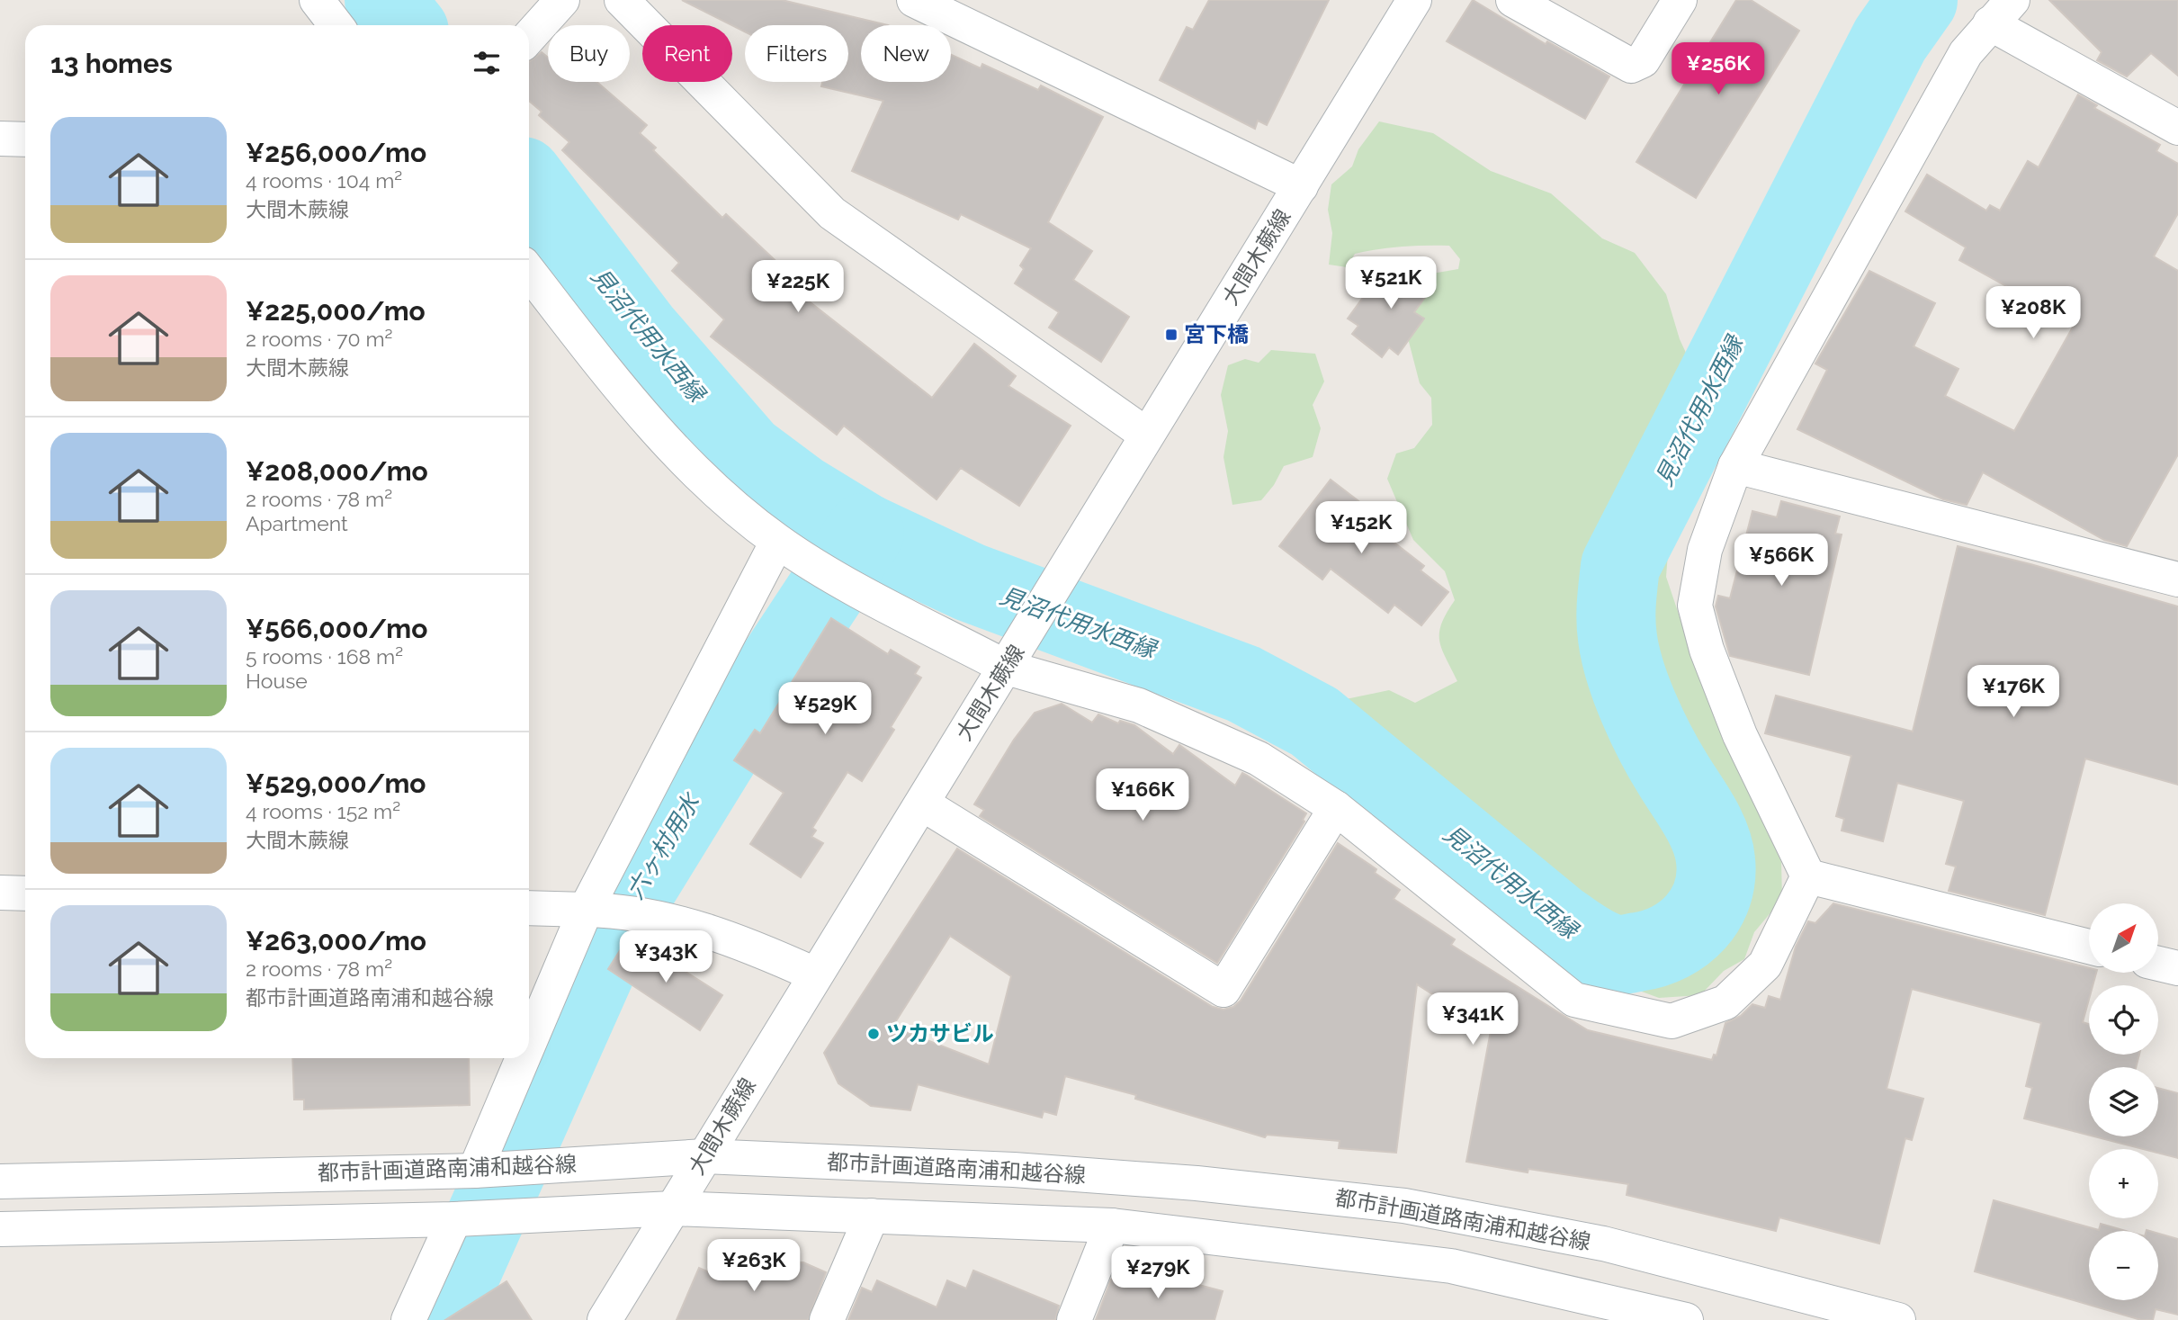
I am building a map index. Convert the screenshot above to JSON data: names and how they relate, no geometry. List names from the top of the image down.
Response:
{
  "streets": {
    "street": ["大間木蕨線", "都市計画道路南浦和越谷線"]
  },
  "crossings": [
    ["大間木蕨線", "都市計画道路南浦和越谷線"]
  ],
  "water": ["見沼代用水西縁", "六ヶ村用水"],
  "places": {
    "transit": ["宮下橋"],
    "other": ["ツカサビル"]
  },
  "north": "top right",
  "page": {
    "chip": [
      "Buy",
      "Rent",
      "Filters",
      "New"
    ],
    "heading": "13 homes",
    "price": [
      "¥256K",
      "¥521K",
      "¥225K",
      "¥208K",
      "¥152K",
      "¥566K",
      "¥176K",
      "¥529K",
      "¥166K",
      "¥343K",
      "¥341K",
      "¥263K",
      "¥279K"
    ],
    "list": [
      {
        "name": "¥256,000/mo",
        "note": "4 rooms · 104 m² · 大間木蕨線"
      },
      {
        "name": "¥225,000/mo",
        "note": "2 rooms · 70 m² · 大間木蕨線"
      },
      {
        "name": "¥208,000/mo",
        "note": "2 rooms · 78 m² · Apartment"
      },
      {
        "name": "¥566,000/mo",
        "note": "5 rooms · 168 m² · House"
      },
      {
        "name": "¥529,000/mo",
        "note": "4 rooms · 152 m² · 大間木蕨線"
      },
      {
        "name": "¥263,000/mo",
        "note": "2 rooms · 78 m² · 都市計画道路南浦和越谷線"
      }
    ],
    "map_buttons": ["+", "−"]
  }
}
